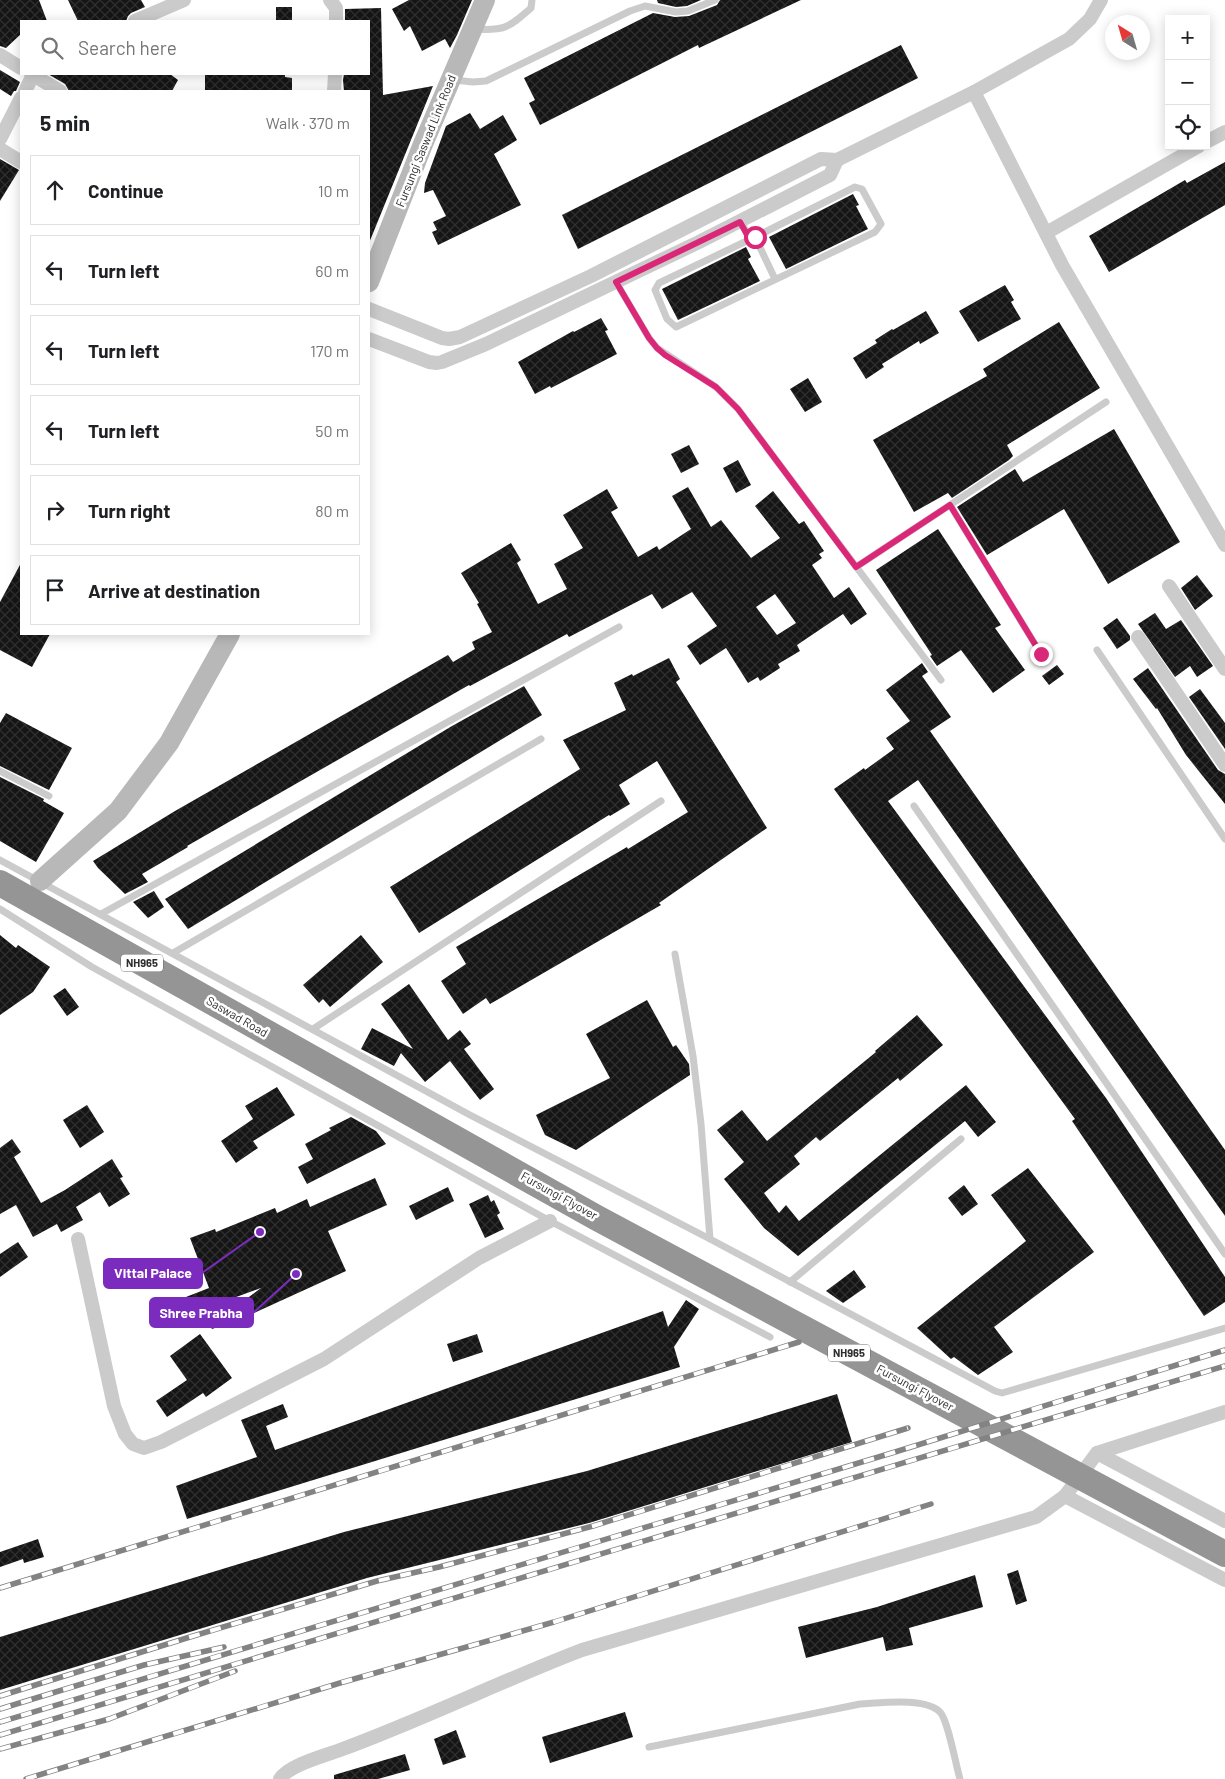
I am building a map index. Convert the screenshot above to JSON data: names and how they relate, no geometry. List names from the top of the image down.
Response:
{
  "streets": {
    "highway": ["NH965", "Saswad Road", "Fursungi Flyover"],
    "street": ["Fursungi Saswad Link Road"]
  },
  "crossings": [
    ["Saswad Road", "Fursungi Flyover"]
  ],
  "places": ["Vittal Palace", "Shree Prabha"],
  "north": "top left",
  "page": {
    "map_buttons": ["+", "−"],
    "search": "Search here",
    "heading": ["5 min", "Walk · 370 m"],
    "list": [
      ["Continue", "10 m"],
      ["Turn left", "60 m"],
      ["Turn left", "170 m"],
      ["Turn left", "50 m"],
      ["Turn right", "80 m"],
      "Arrive at destination"
    ]
  }
}
